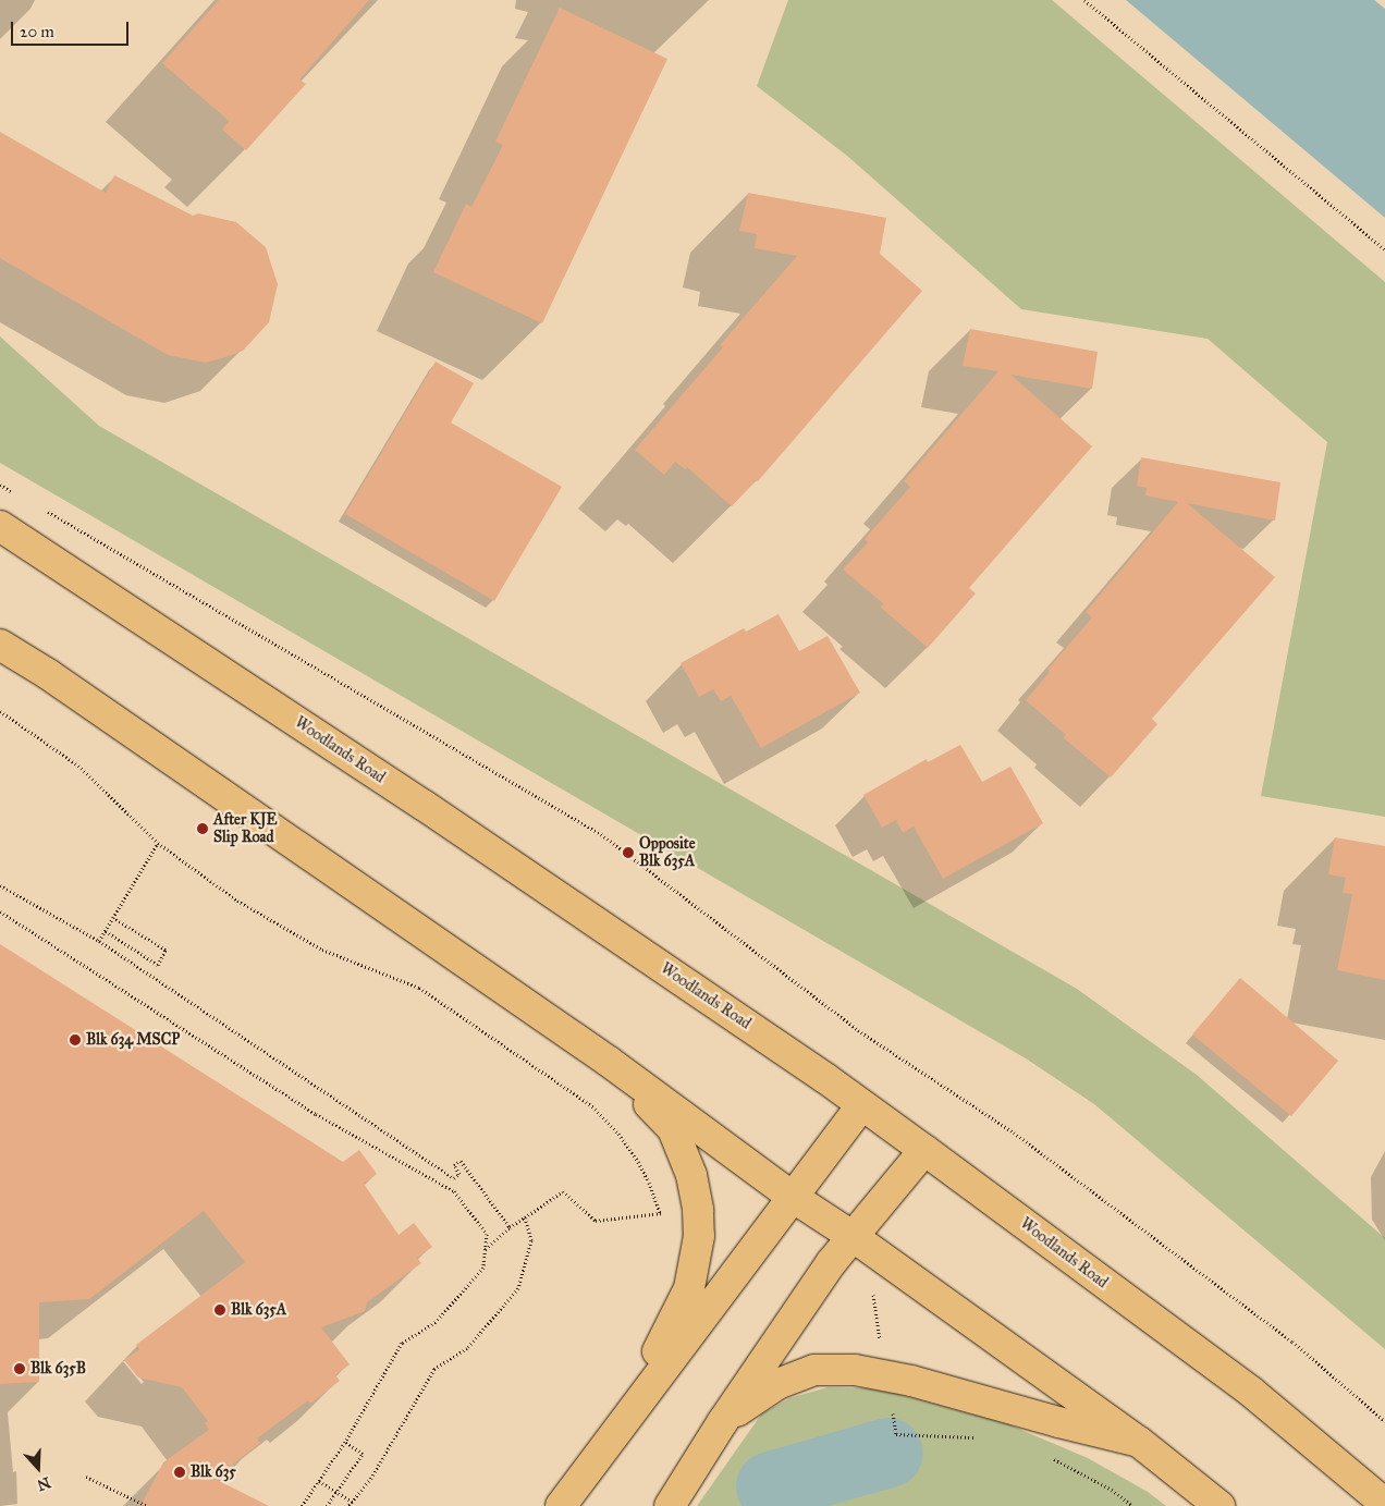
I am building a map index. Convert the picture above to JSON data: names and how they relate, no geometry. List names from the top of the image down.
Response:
{
  "streets": {
    "main road": ["Woodlands Road"]
  },
  "places": [
    "After KJE Slip Road",
    "Opposite Blk 635A",
    "Blk 634 MSCP",
    "Blk 635A",
    "Blk 635B",
    "Blk 635"
  ],
  "scale_bar": "20 m",
  "north": "bottom"
}
